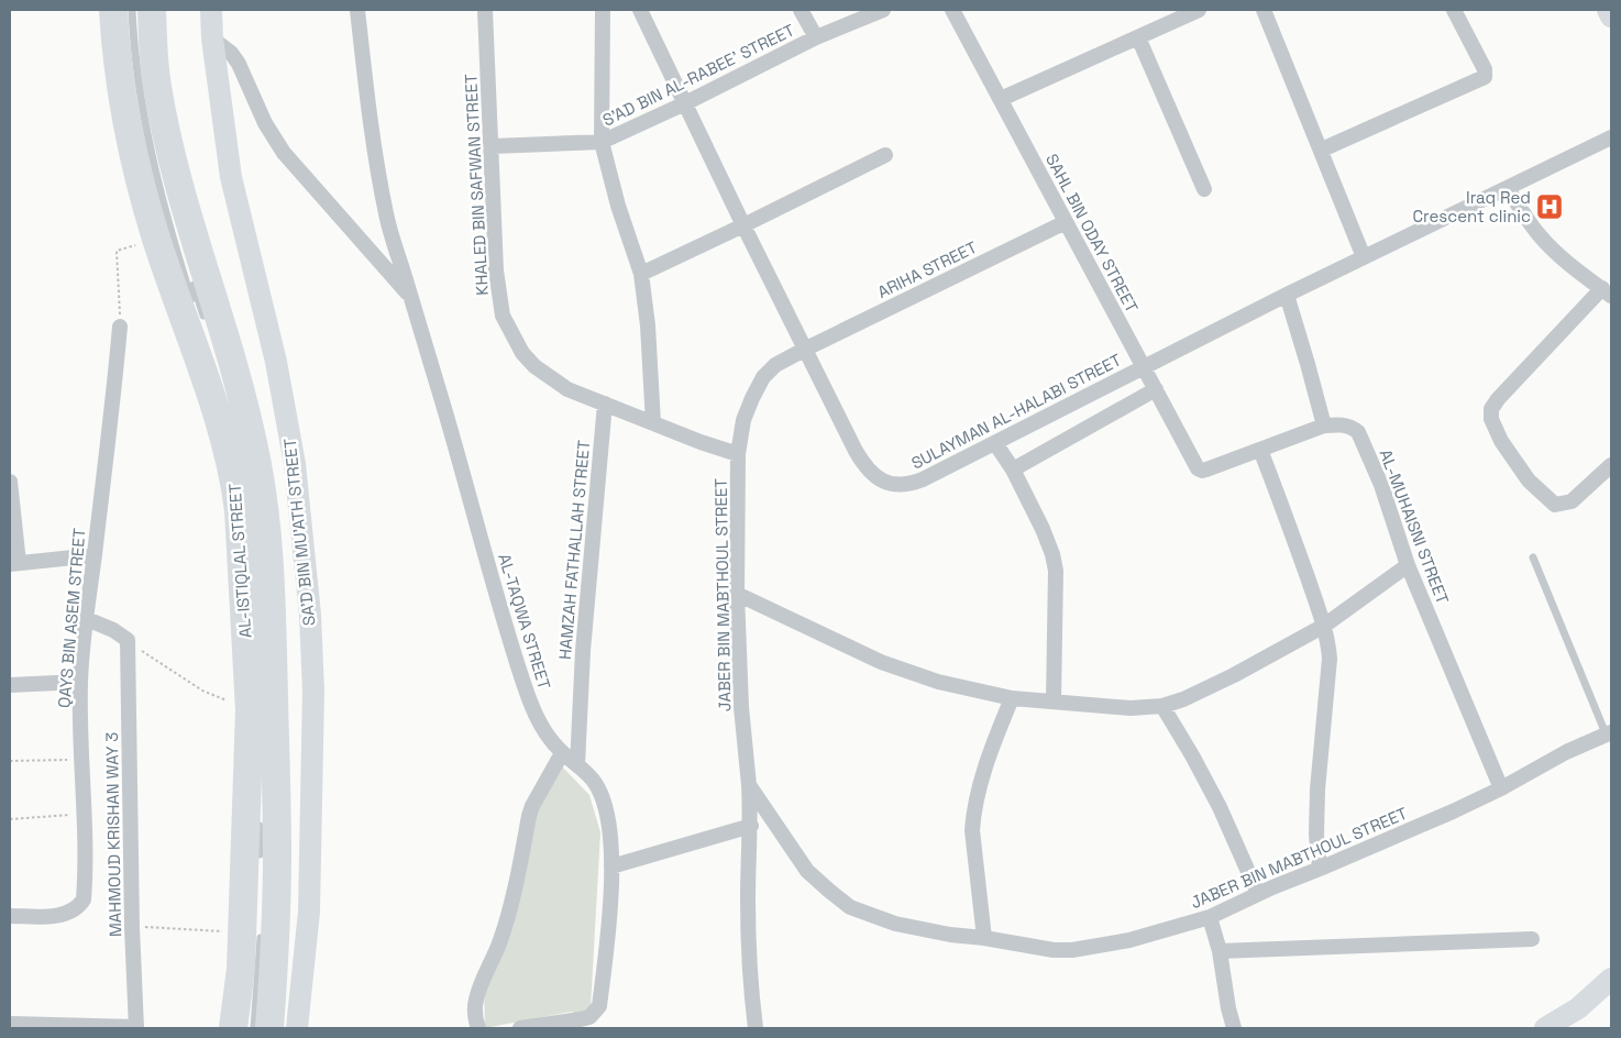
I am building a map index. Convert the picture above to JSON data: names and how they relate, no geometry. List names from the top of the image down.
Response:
{
  "streets": {
    "highway": ["AL-ISTIQLAL STREET"],
    "street": [
      "S'AD BIN AL-RABEE' STREET",
      "KHALED BIN SAFWAN STREET",
      "SAHL BIN ODAY STREET",
      "ARIHA STREET",
      "SULAYMAN AL-HALABI STREET",
      "AL-MUHAISNI STREET",
      "SA'D BIN MU'ATH STREET",
      "HAMZAH FATHALLAH STREET",
      "JABER BIN MABTHOUL STREET",
      "QAYS BIN ASEM STREET",
      "AL-TAQWA STREET",
      "MAHMOUD KRISHAN WAY 3"
    ]
  },
  "crossings": [
    ["S'AD BIN AL-RABEE' STREET", "KHALED BIN SAFWAN STREET"],
    ["S'AD BIN AL-RABEE' STREET", "SULAYMAN AL-HALABI STREET"],
    ["KHALED BIN SAFWAN STREET", "HAMZAH FATHALLAH STREET"],
    ["KHALED BIN SAFWAN STREET", "JABER BIN MABTHOUL STREET"],
    ["SAHL BIN ODAY STREET", "ARIHA STREET"],
    ["SAHL BIN ODAY STREET", "SULAYMAN AL-HALABI STREET"],
    ["SAHL BIN ODAY STREET", "AL-MUHAISNI STREET"],
    ["ARIHA STREET", "SULAYMAN AL-HALABI STREET"],
    ["ARIHA STREET", "JABER BIN MABTHOUL STREET"],
    ["SULAYMAN AL-HALABI STREET", "JABER BIN MABTHOUL STREET"],
    ["AL-MUHAISNI STREET", "JABER BIN MABTHOUL STREET"],
    ["HAMZAH FATHALLAH STREET", "AL-TAQWA STREET"]
  ],
  "places": {
    "hospital": ["Iraq Red Crescent clinic"]
  }
}
